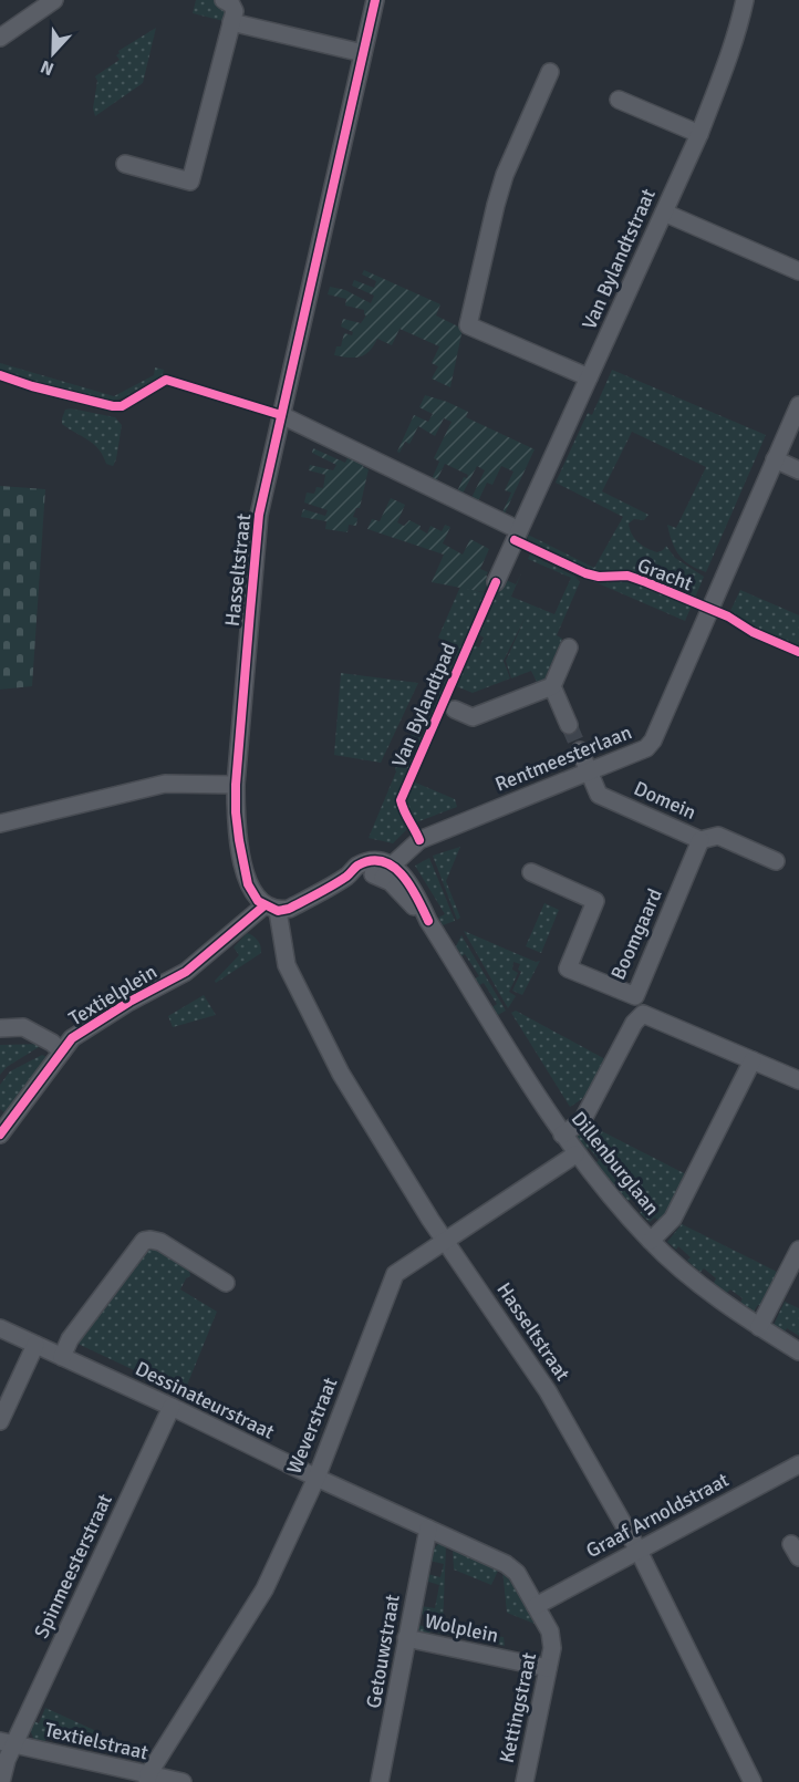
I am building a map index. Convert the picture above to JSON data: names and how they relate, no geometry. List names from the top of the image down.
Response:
{
  "streets": {
    "street": [
      "Van Bylandtstraat",
      "Hasseltstraat",
      "Rentmeesterlaan",
      "Domein",
      "Boomgaard",
      "Textielplein",
      "Dillenburglaan",
      "Dessinateurstraat",
      "Weverstraat",
      "Graaf Arnoldstraat",
      "Spinmeesterstraat",
      "Wolplein",
      "Getouwstraat",
      "Kettingstraat",
      "Textielstraat"
    ],
    "cycle path": ["Gracht", "Van Bylandtpad"]
  },
  "crossings": [
    ["Hasseltstraat", "Textielplein"],
    ["Hasseltstraat", "Weverstraat"],
    ["Hasseltstraat", "Graaf Arnoldstraat"],
    ["Rentmeesterlaan", "Domein"],
    ["Rentmeesterlaan", "Textielplein"],
    ["Rentmeesterlaan", "Dillenburglaan"],
    ["Domein", "Boomgaard"],
    ["Textielplein", "Dillenburglaan"],
    ["Dillenburglaan", "Weverstraat"],
    ["Dessinateurstraat", "Weverstraat"],
    ["Dessinateurstraat", "Spinmeesterstraat"],
    ["Dessinateurstraat", "Getouwstraat"],
    ["Weverstraat", "Textielstraat"],
    ["Graaf Arnoldstraat", "Kettingstraat"],
    ["Spinmeesterstraat", "Textielstraat"],
    ["Wolplein", "Getouwstraat"],
    ["Wolplein", "Kettingstraat"]
  ],
  "north": "bottom"
}
